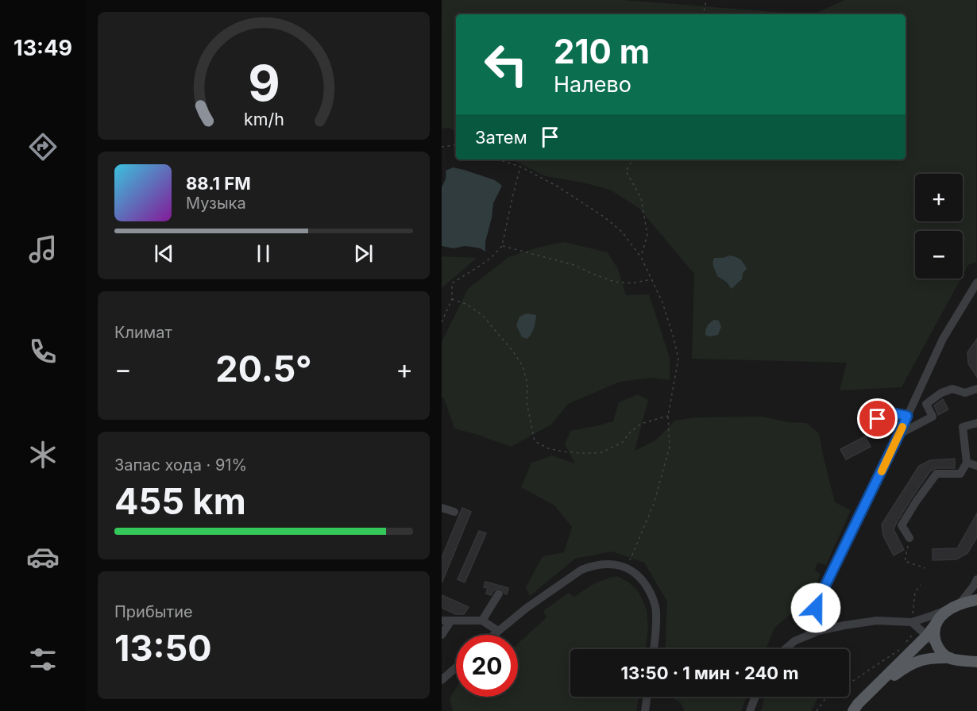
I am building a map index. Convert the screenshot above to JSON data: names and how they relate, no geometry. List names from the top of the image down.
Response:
{
  "page": {
    "tabs": "13:49",
    "turn": ["210 m", "Налево"],
    "then": "Затем",
    "song": ["88.1 FM", "Музыка"],
    "map_buttons": ["+", "−"],
    "tile": [
      "Климат",
      ["Запас хода · 91%", "455 km"],
      ["Прибытие", "13:50"]
    ],
    "heat": ["−", "20.5°", "+"],
    "limit": "20",
    "trip": "13:50 · 1 мин · 240 m",
    "gauge": ["9", "km/h"]
  }
}
